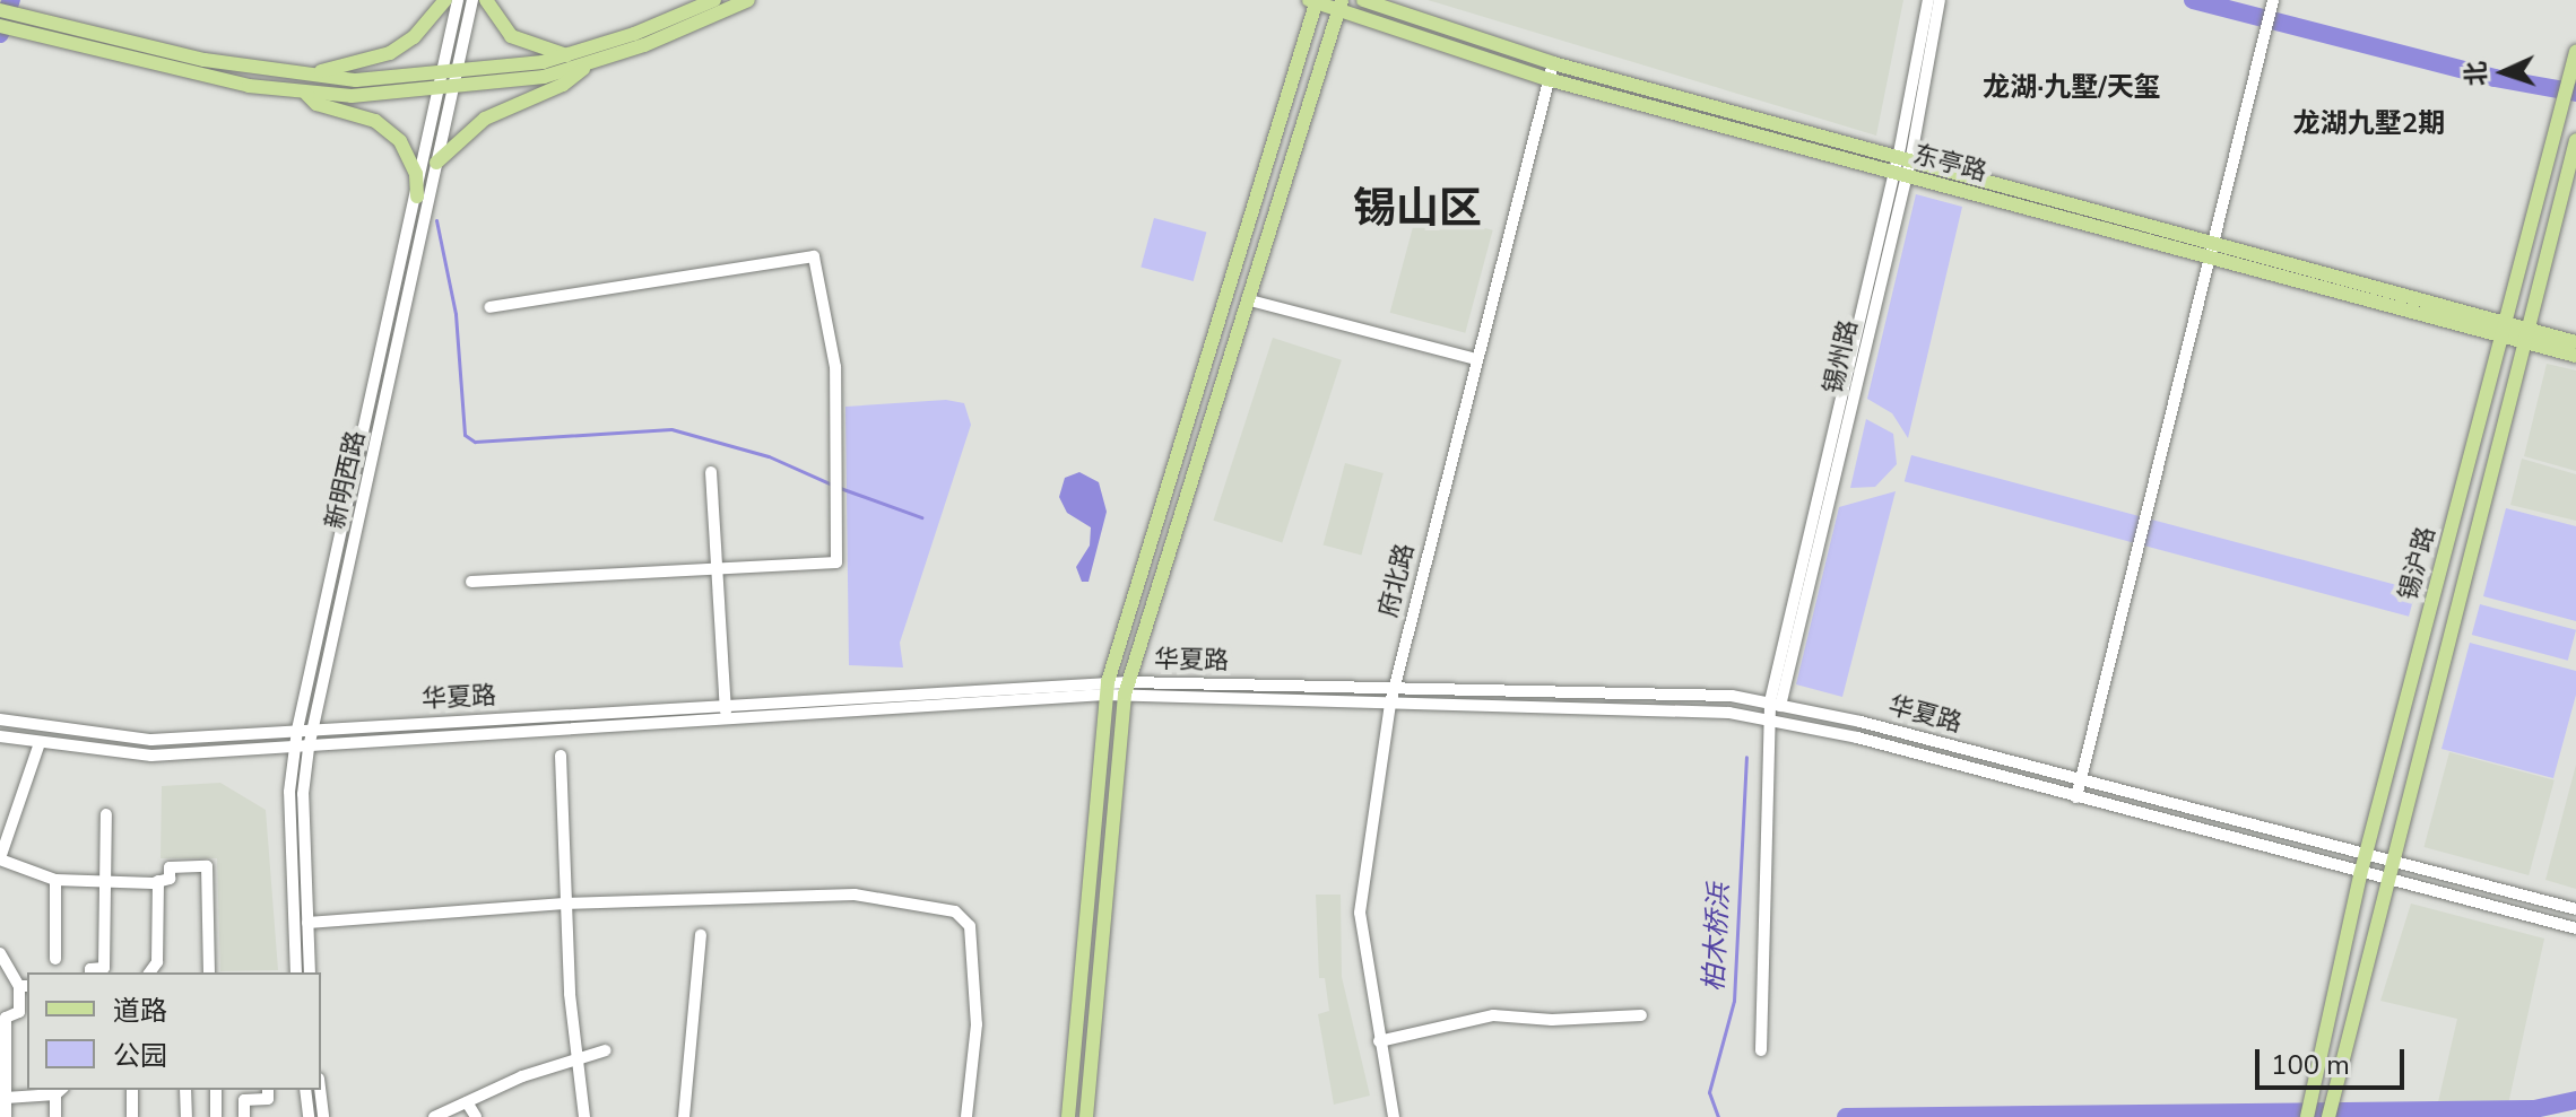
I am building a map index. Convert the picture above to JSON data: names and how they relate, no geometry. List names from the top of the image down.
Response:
{
  "streets": {
    "main road": ["东亭路", "锡沪路"],
    "street": [
      "锡州路",
      "新明西路",
      "府北路",
      "华夏路"
    ]
  },
  "crossings": [
    ["东亭路", "锡州路"],
    ["东亭路", "锡沪路"],
    ["东亭路", "府北路"],
    ["锡州路", "华夏路"],
    ["新明西路", "华夏路"],
    ["锡沪路", "华夏路"],
    ["府北路", "华夏路"]
  ],
  "districts": ["龙湖·九墅/天玺", "龙湖九墅2期", "锡山区"],
  "water": ["柏木桥浜"],
  "legend": ["道路", "公园"],
  "scale_bar": "100 m",
  "north": "left"
}
